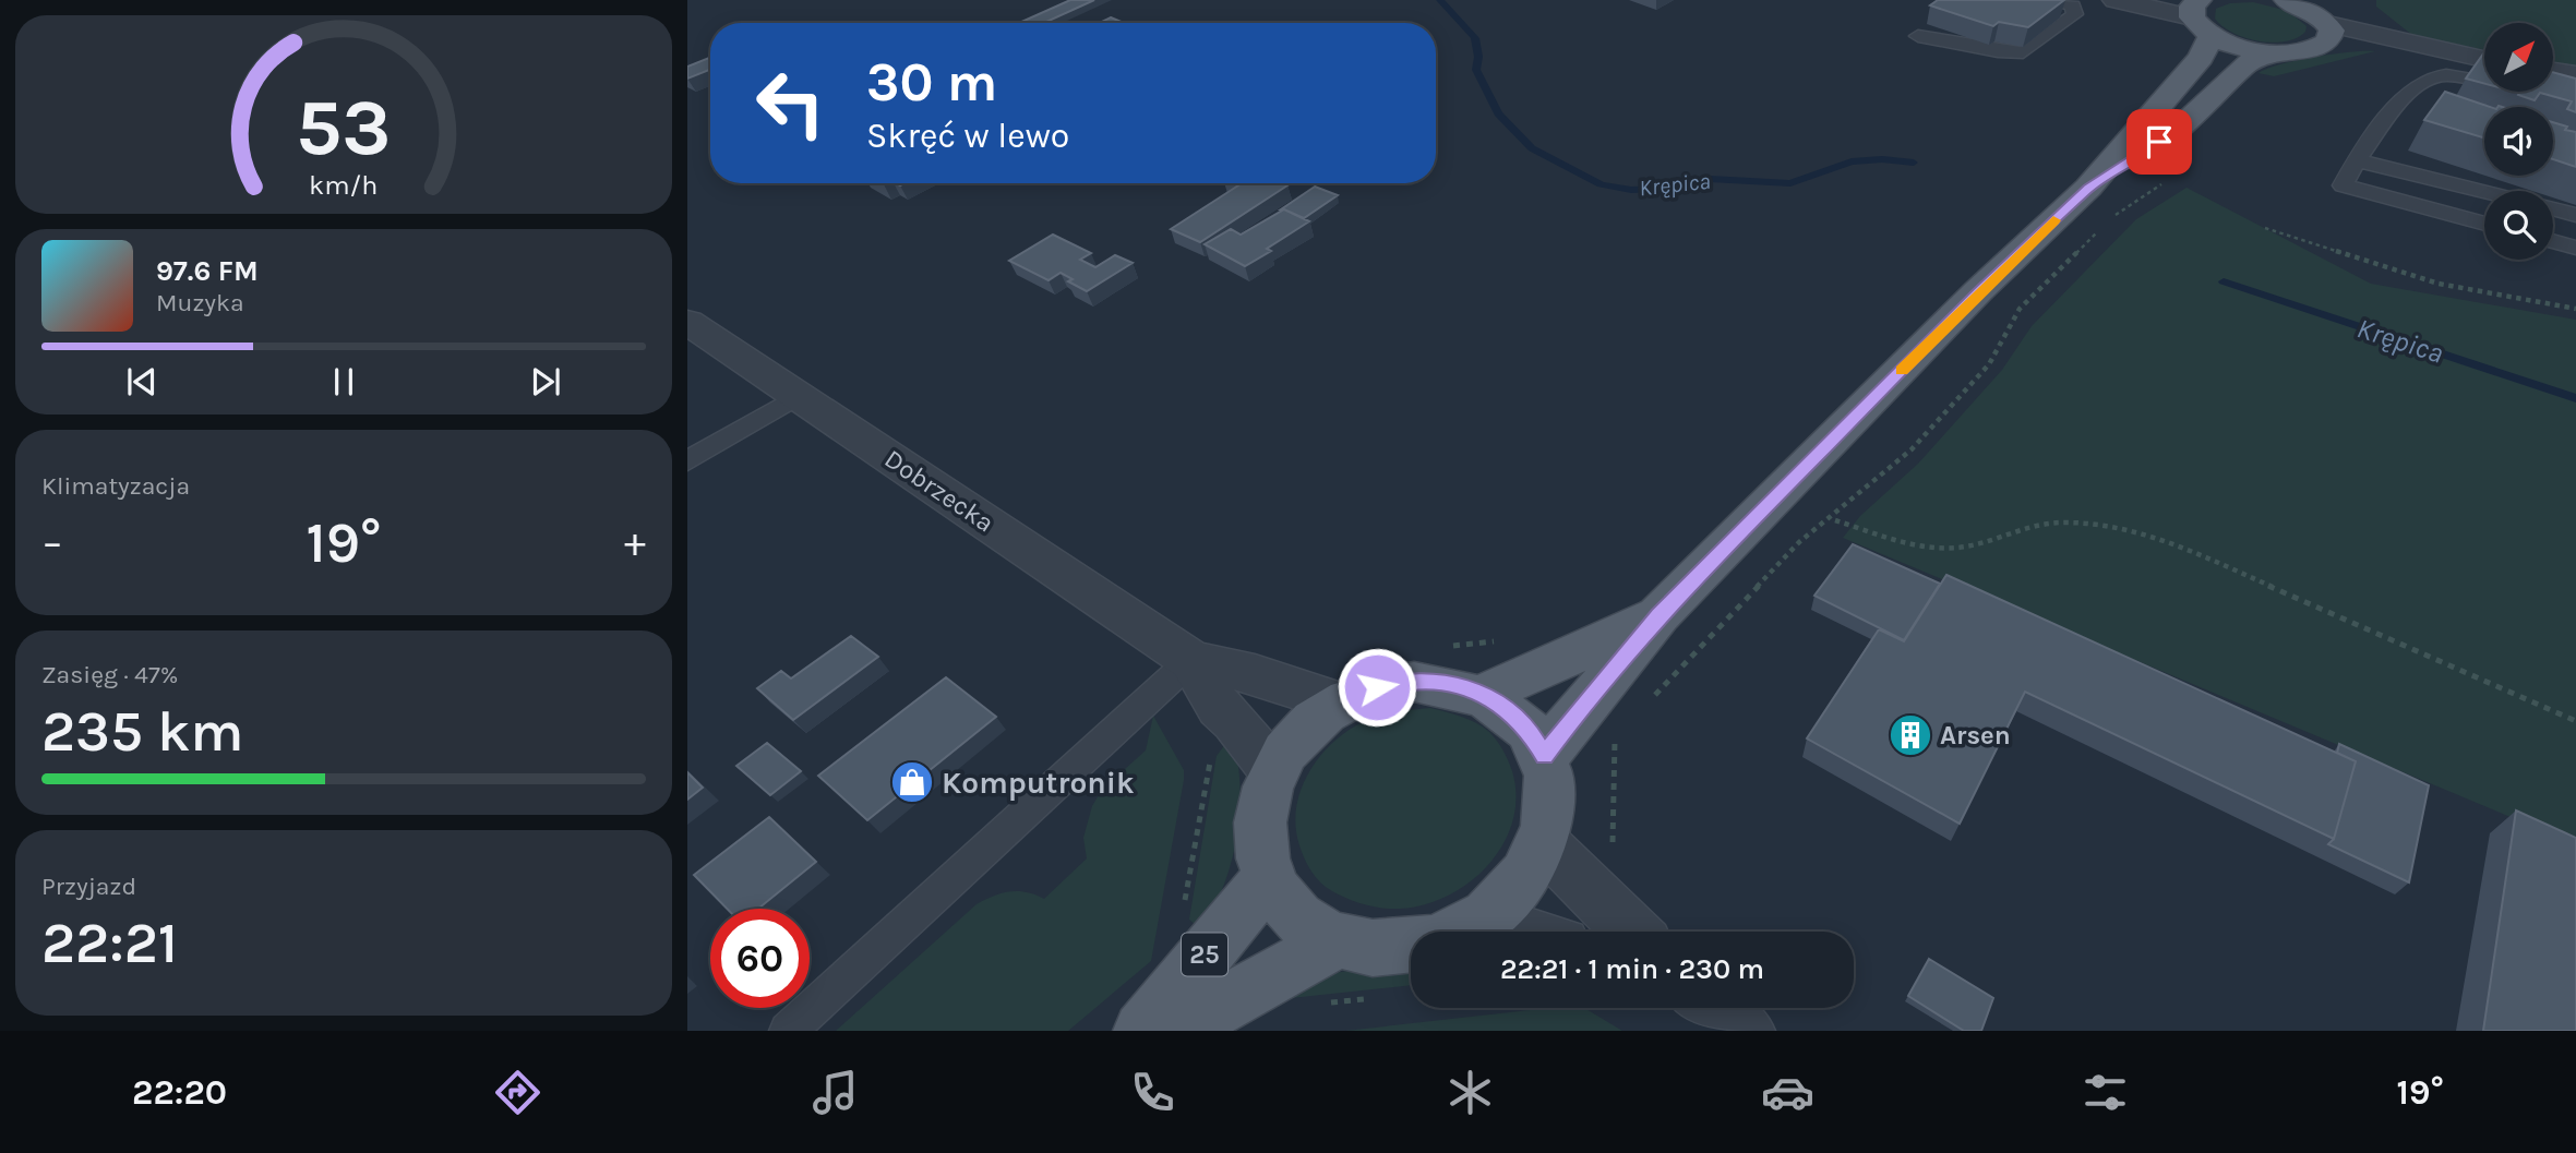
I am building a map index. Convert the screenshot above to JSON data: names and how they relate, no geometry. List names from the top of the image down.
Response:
{
  "streets": {
    "main road": ["25"],
    "street": ["Dobrzecka"]
  },
  "water": ["Krępica"],
  "places": {
    "building": ["Arsen"],
    "shop": ["Komputronik"]
  },
  "north": "top right",
  "page": {
    "turn": ["30 m", "Skręć w lewo"],
    "song": ["97.6 FM", "Muzyka"],
    "tile": [
      "Klimatyzacja",
      ["Zasięg · 47%", "235 km"],
      ["Przyjazd", "22:21"]
    ],
    "heat": ["−", "19°", "+"],
    "limit": "60",
    "trip": "22:21 · 1 min · 230 m",
    "tabs": ["22:20", "19°"],
    "gauge": ["53", "km/h"]
  }
}
